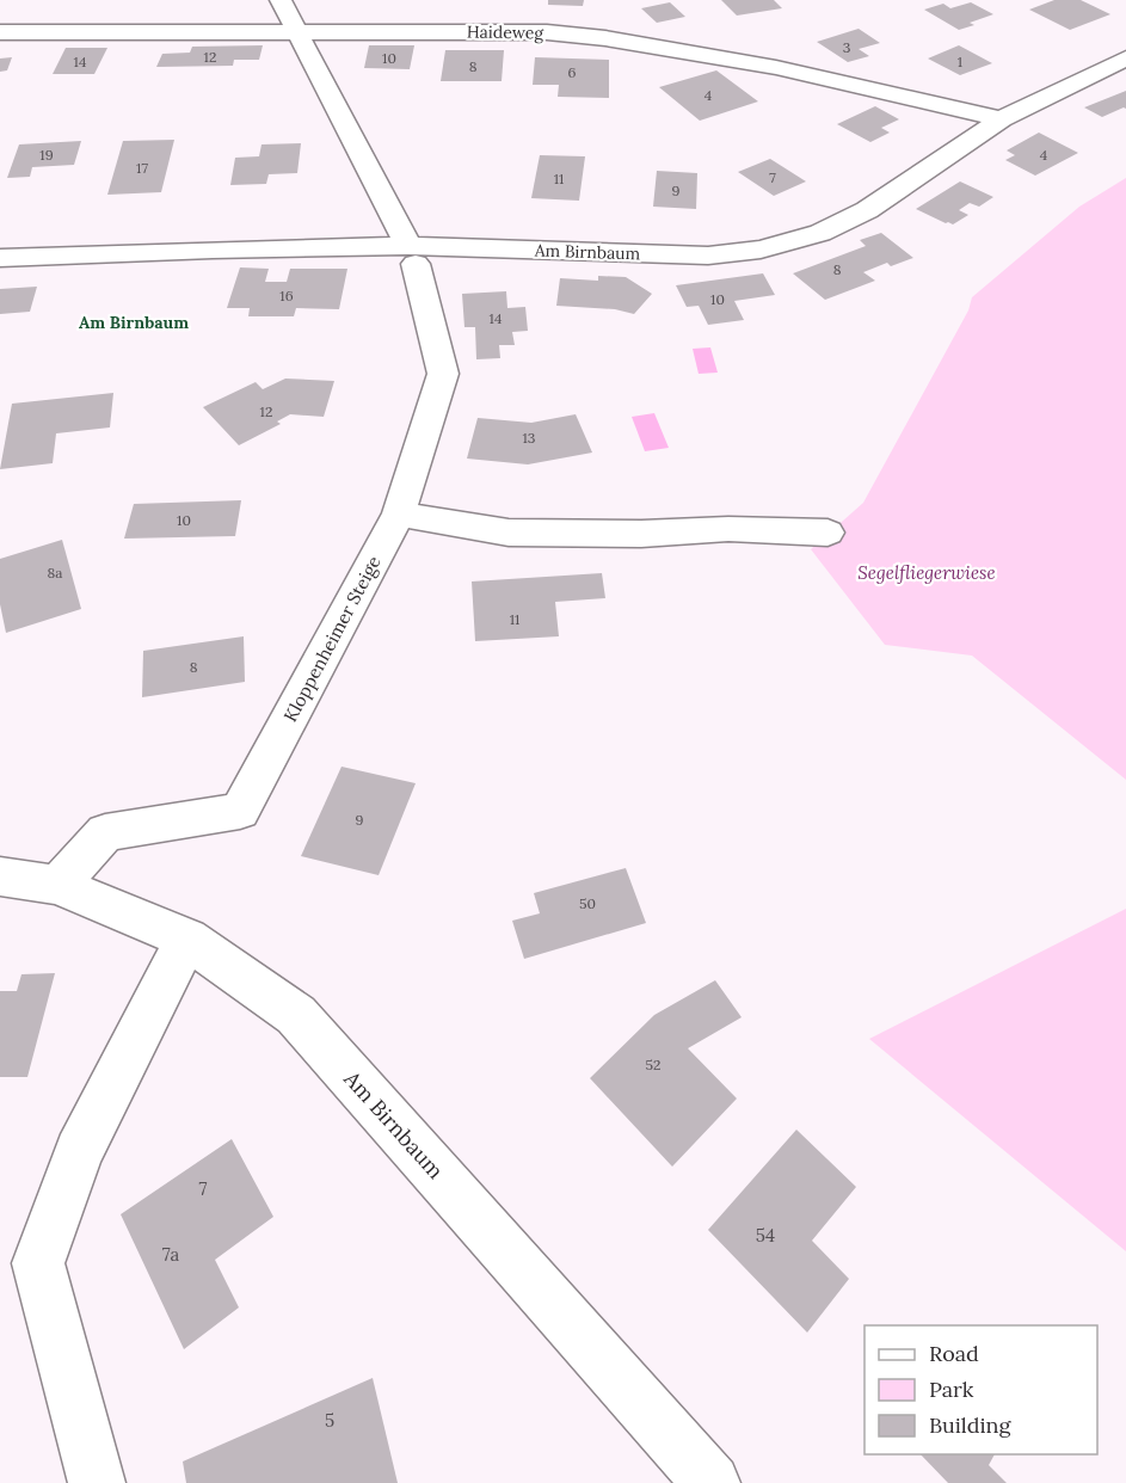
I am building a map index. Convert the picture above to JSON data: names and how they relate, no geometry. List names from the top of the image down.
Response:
{
  "streets": {
    "street": ["Haideweg", "Am Birnbaum", "Kloppenheimer Steige"]
  },
  "crossings": [
    ["Haideweg", "Am Birnbaum"],
    ["Haideweg", "Kloppenheimer Steige"],
    ["Am Birnbaum", "Kloppenheimer Steige"]
  ],
  "districts": ["Am Birnbaum"],
  "parks": ["Segelfliegerwiese"],
  "house_numbers": [
    "3",
    "12",
    "10",
    "14",
    "1",
    "8",
    "6",
    "4",
    "19",
    "4",
    "17",
    "7",
    "11",
    "9",
    "8",
    "16",
    "10",
    "14",
    "12",
    "13",
    "10",
    "8a",
    "11",
    "8",
    "9",
    "50",
    "52",
    "7",
    "54",
    "7a",
    "5"
  ],
  "legend": ["Road", "Park", "Building"]
}
